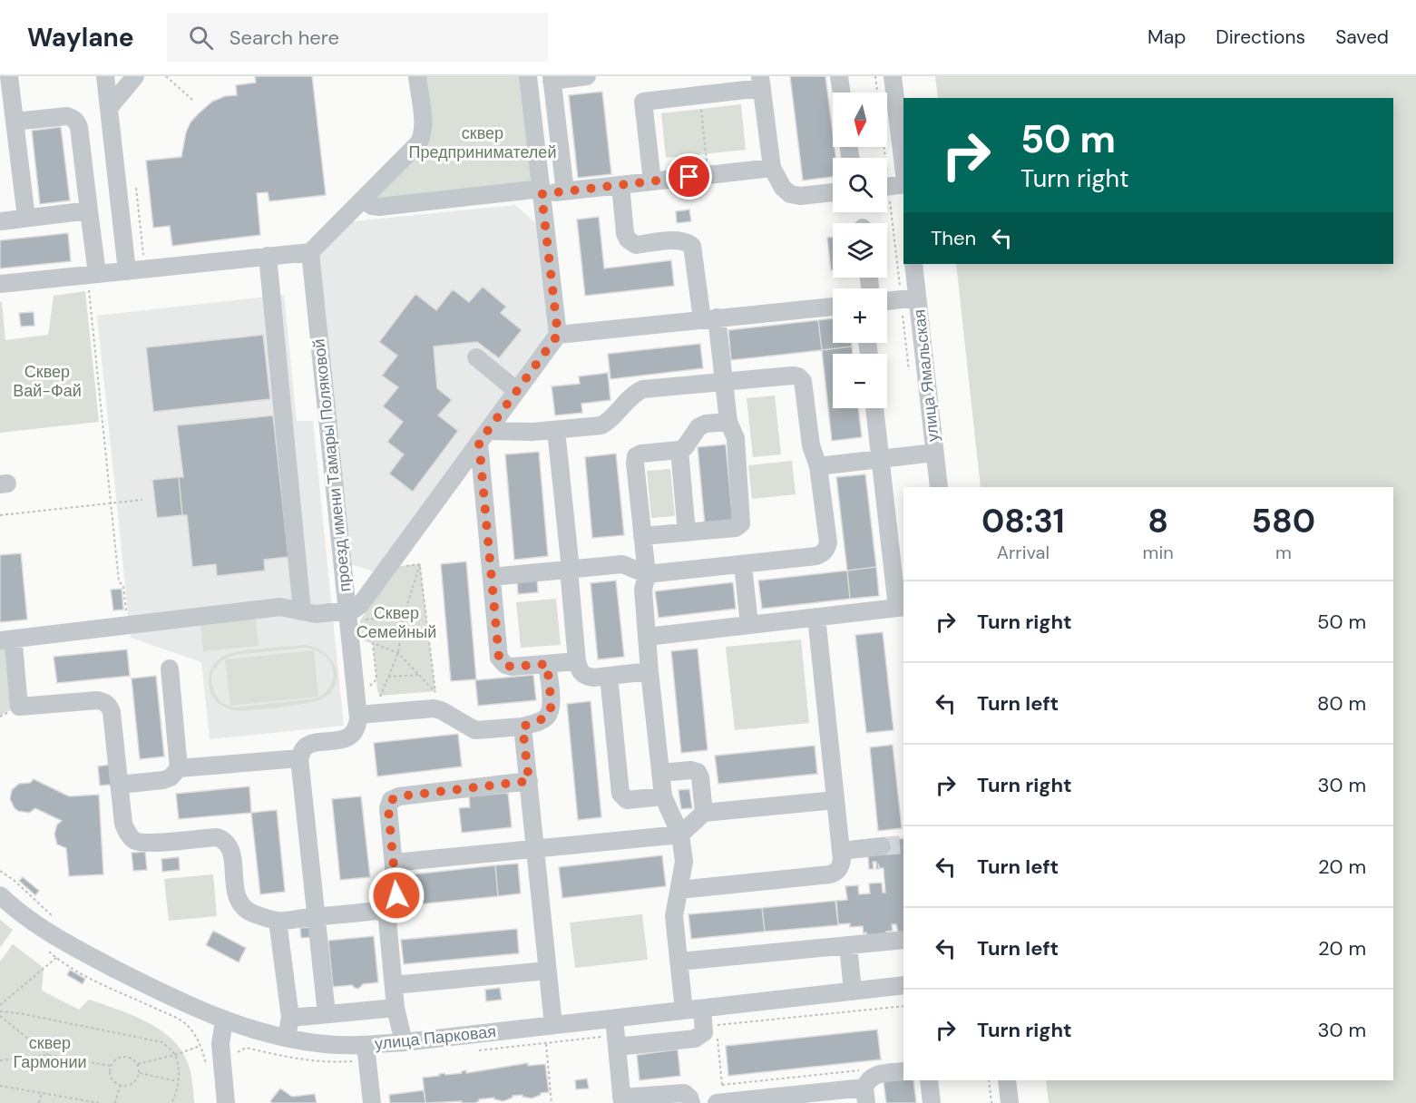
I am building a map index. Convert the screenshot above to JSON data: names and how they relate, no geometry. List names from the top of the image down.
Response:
{
  "streets": {
    "street": ["улица Ямальская", "проезд имени Тамары Поляковой", "улица Парковая"]
  },
  "parks": [
    "сквер Предпринимателей",
    "Сквер Вай-Фай",
    "Сквер Семейный",
    "сквер Гармонии"
  ],
  "north": "bottom",
  "page": {
    "header": "Waylane",
    "search": "Search here",
    "nav": ["Map", "Directions", "Saved"],
    "map_buttons": ["+", "−"],
    "turn": ["50 m", "Turn right"],
    "then": "Then",
    "eta": [
      "08:31",
      "Arrival",
      "8",
      "min",
      "580",
      "m"
    ],
    "list": [
      {
        "name": "Turn right",
        "value": "50 m"
      },
      {
        "name": "Turn left",
        "value": "80 m"
      },
      {
        "name": "Turn right",
        "value": "30 m"
      },
      {
        "name": "Turn left",
        "value": "20 m"
      },
      {
        "name": "Turn left",
        "value": "20 m"
      },
      {
        "name": "Turn right",
        "value": "30 m"
      }
    ]
  }
}
